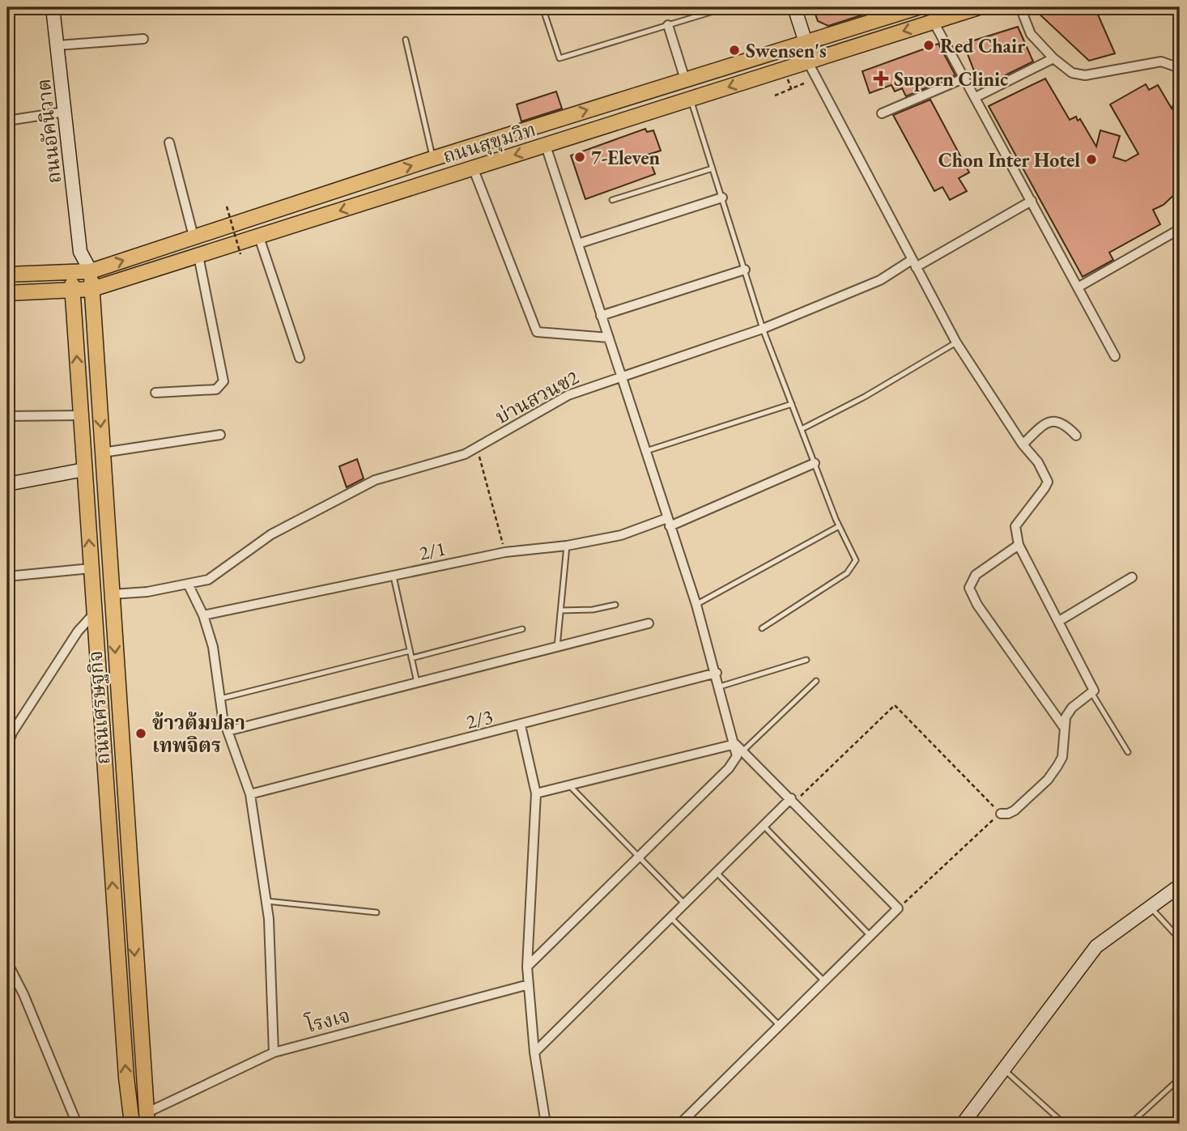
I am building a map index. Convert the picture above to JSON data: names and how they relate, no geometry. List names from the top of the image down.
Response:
{
  "streets": {
    "main road": ["ถนนสุขุมวิท", "ถนนเศรษฐกิจ"],
    "street": [
      "ถนนอัคนิวาต",
      "บ่านสวนซ2",
      "2/1",
      "2/3",
      "โรงเจ"
    ]
  },
  "crossings": [
    ["ถนนอัคนิวาต", "ถนนสุขุมวิท"],
    ["ถนนอัคนิวาต", "ถนนเศรษฐกิจ"],
    ["ถนนสุขุมวิท", "ถนนเศรษฐกิจ"],
    ["บ่านสวนซ2", "ถนนเศรษฐกิจ"],
    ["ถนนเศรษฐกิจ", "โรงเจ"]
  ],
  "places": {
    "other": [
      "Red Chair",
      "Swensen's",
      "7-Eleven",
      "Chon Inter Hotel",
      "ข้าวต้มปลา เทพจิตร"
    ],
    "health": ["Suporn Clinic"]
  }
}
